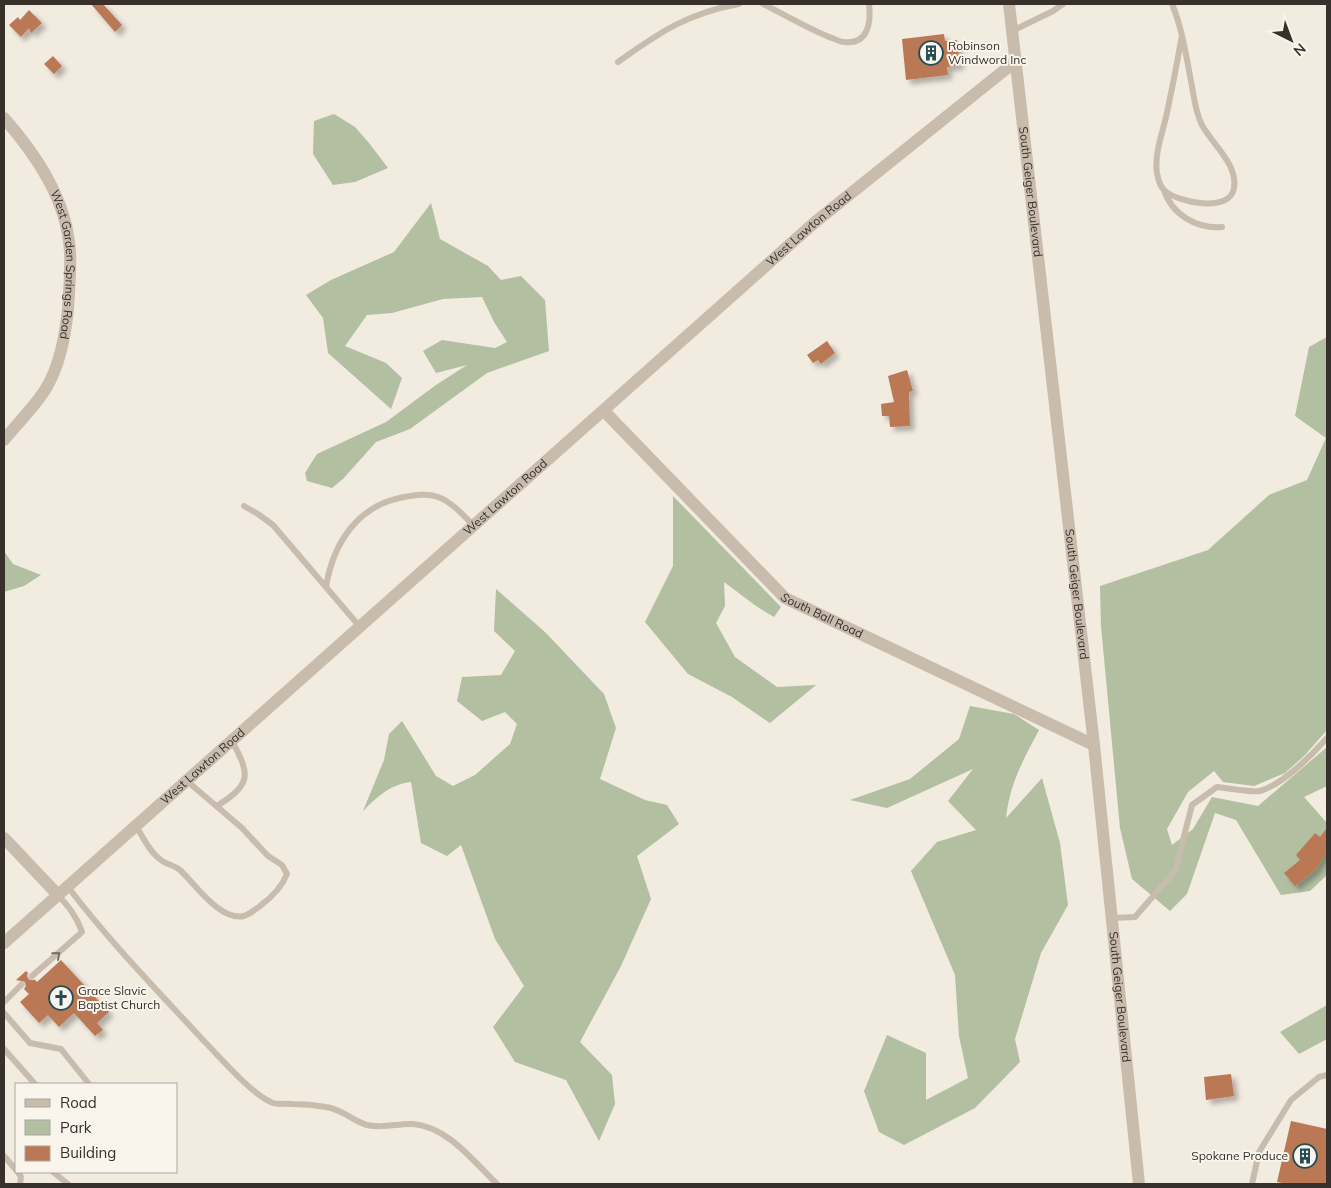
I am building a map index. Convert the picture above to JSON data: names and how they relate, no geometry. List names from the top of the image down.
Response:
{
  "streets": {
    "street": [
      "South Geiger Boulevard",
      "West Lawton Road",
      "West Garden Springs Road",
      "South Ball Road"
    ]
  },
  "crossings": [
    ["South Geiger Boulevard", "West Lawton Road"],
    ["South Geiger Boulevard", "South Ball Road"],
    ["West Lawton Road", "South Ball Road"]
  ],
  "places": {
    "building": ["Robinson Windword Inc", "Spokane Produce"],
    "church": ["Grace Slavic Baptist Church"]
  },
  "legend": ["Road", "Park", "Building"],
  "north": "bottom right"
}
